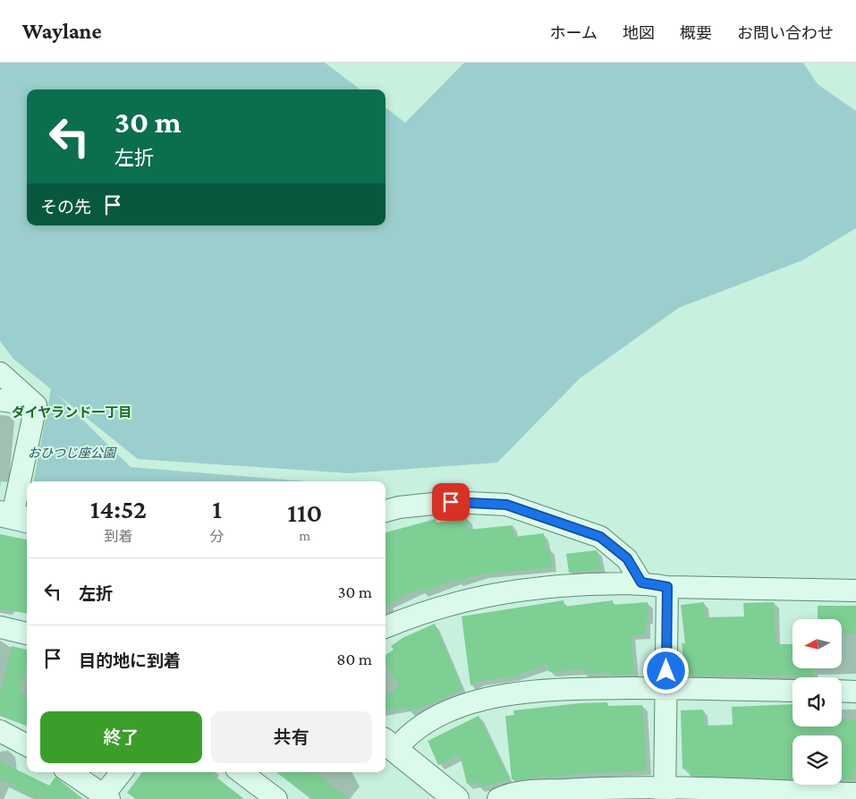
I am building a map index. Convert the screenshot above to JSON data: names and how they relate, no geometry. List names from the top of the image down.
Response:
{
  "districts": ["ダイヤランド一丁目"],
  "parks": ["おひつじ座公園"],
  "north": "left",
  "page": {
    "header": "Waylane",
    "nav": [
      "ホーム",
      "地図",
      "概要",
      "お問い合わせ"
    ],
    "turn": ["30 m", "左折"],
    "then": "その先",
    "eta": [
      "14:52",
      "到着",
      "1",
      "分",
      "110",
      "m"
    ],
    "list": [
      {
        "name": "左折",
        "value": "30 m"
      },
      {
        "name": "目的地に到着",
        "value": "80 m"
      }
    ],
    "buttons": ["終了", "共有"]
  }
}
